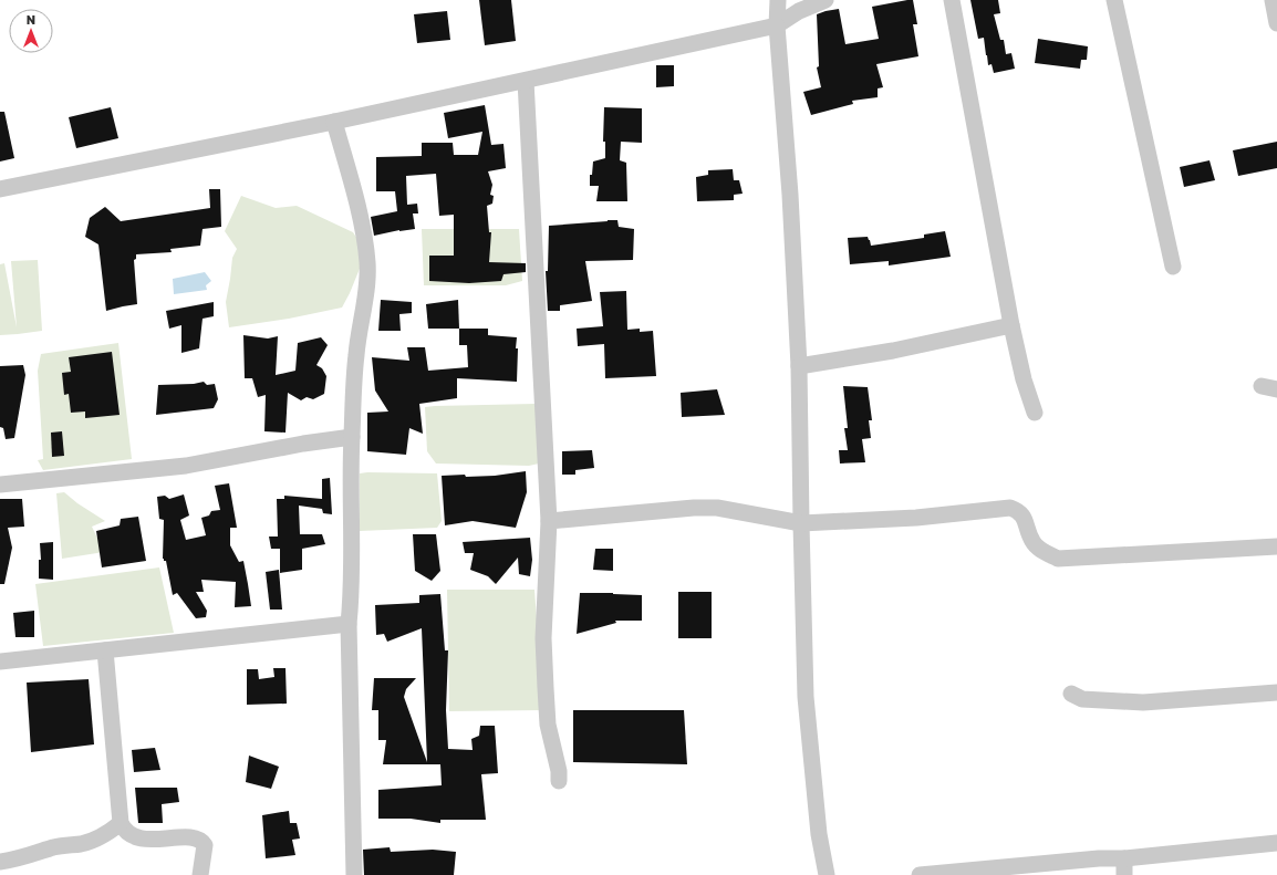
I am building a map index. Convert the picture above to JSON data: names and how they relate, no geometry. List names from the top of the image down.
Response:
{
  "north": "top"
}
